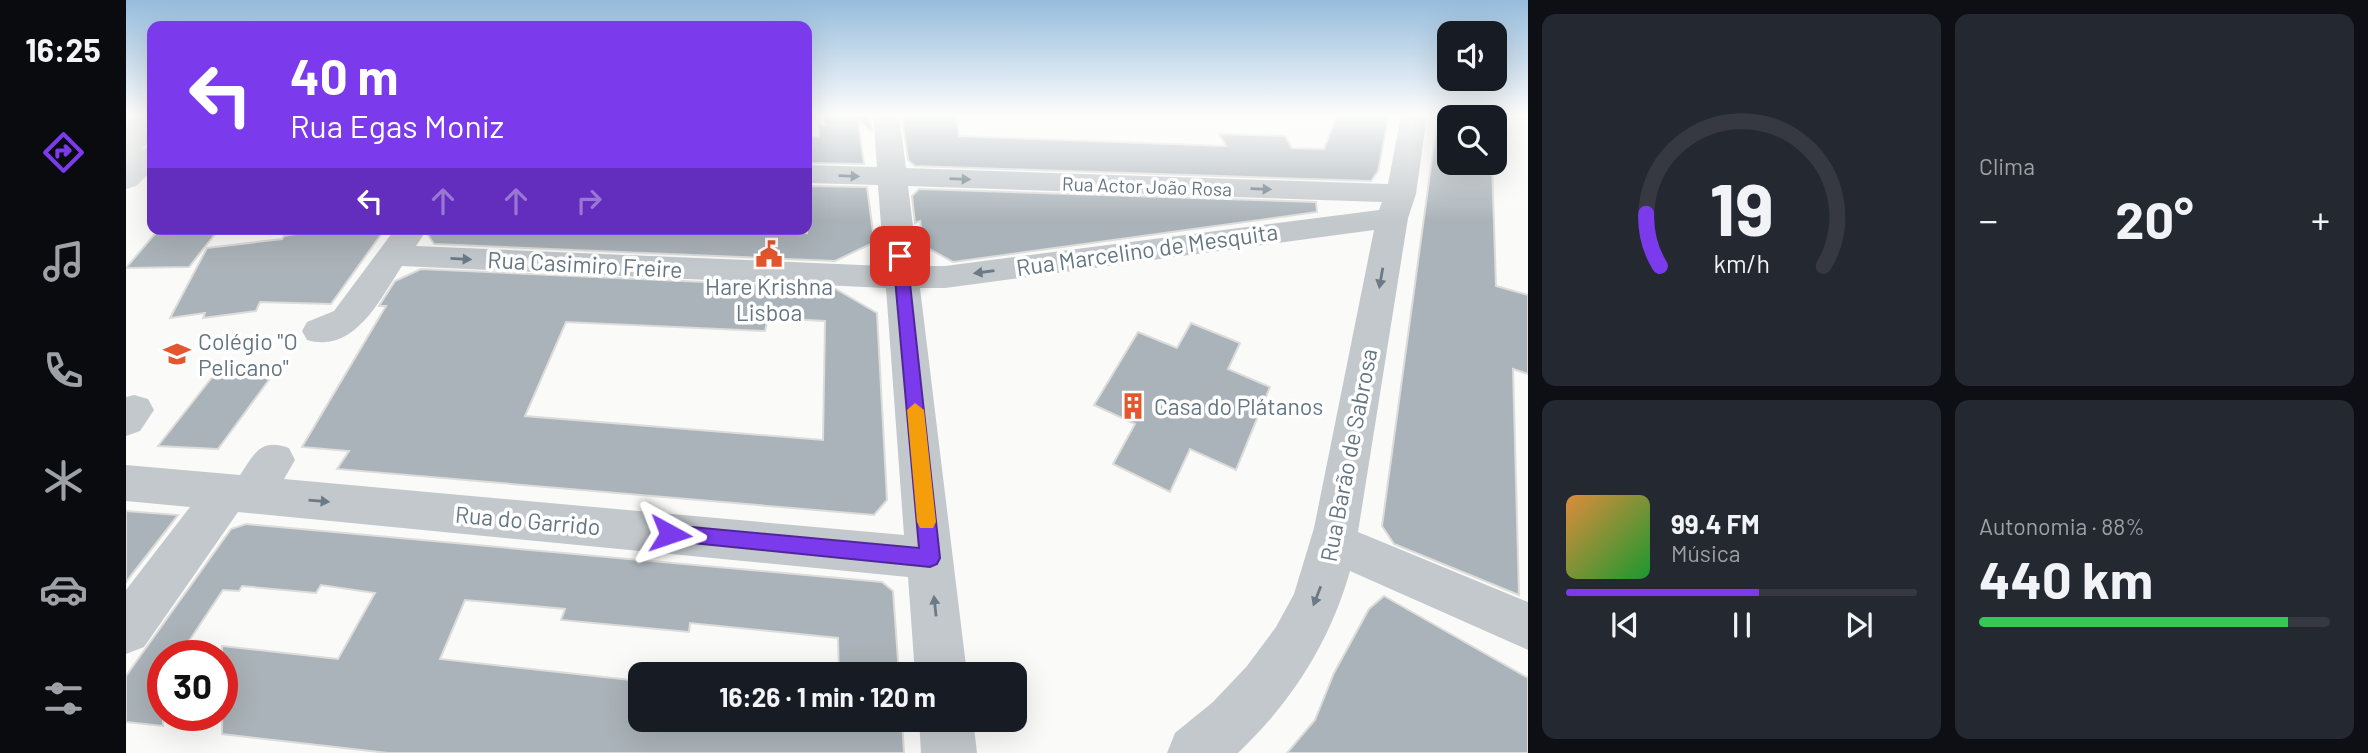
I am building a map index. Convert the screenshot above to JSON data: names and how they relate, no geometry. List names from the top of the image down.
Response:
{
  "streets": {
    "street": [
      "Rua Actor João Rosa",
      "Rua Marcelino de Mesquita",
      "Rua Casimiro Freire",
      "Rua Barão de Sabrosa",
      "Rua do Garrido"
    ]
  },
  "crossings": [
    ["Rua Actor João Rosa", "Rua Marcelino de Mesquita"],
    ["Rua Actor João Rosa", "Rua Barão de Sabrosa"],
    ["Rua Marcelino de Mesquita", "Rua Casimiro Freire"],
    ["Rua Marcelino de Mesquita", "Rua Barão de Sabrosa"]
  ],
  "one_way": [
    "Rua Actor João Rosa",
    "Rua Marcelino de Mesquita",
    "Rua Casimiro Freire",
    "Rua Barão de Sabrosa",
    "Rua do Garrido"
  ],
  "places": {
    "public building": ["Hare Krishna Lisboa"],
    "school or university": ["Colégio \"O Pelicano\""],
    "building": ["Casa do Plátanos"]
  },
  "page": {
    "tabs": "16:25",
    "tile": [
      "Clima",
      ["Autonomia · 88%", "440 km"]
    ],
    "turn": ["40 m", "Rua Egas Moniz"],
    "heat": ["−", "20°", "+"],
    "song": ["99.4 FM", "Música"],
    "limit": "30",
    "trip": "16:26 · 1 min · 120 m",
    "gauge": ["19", "km/h"]
  }
}
